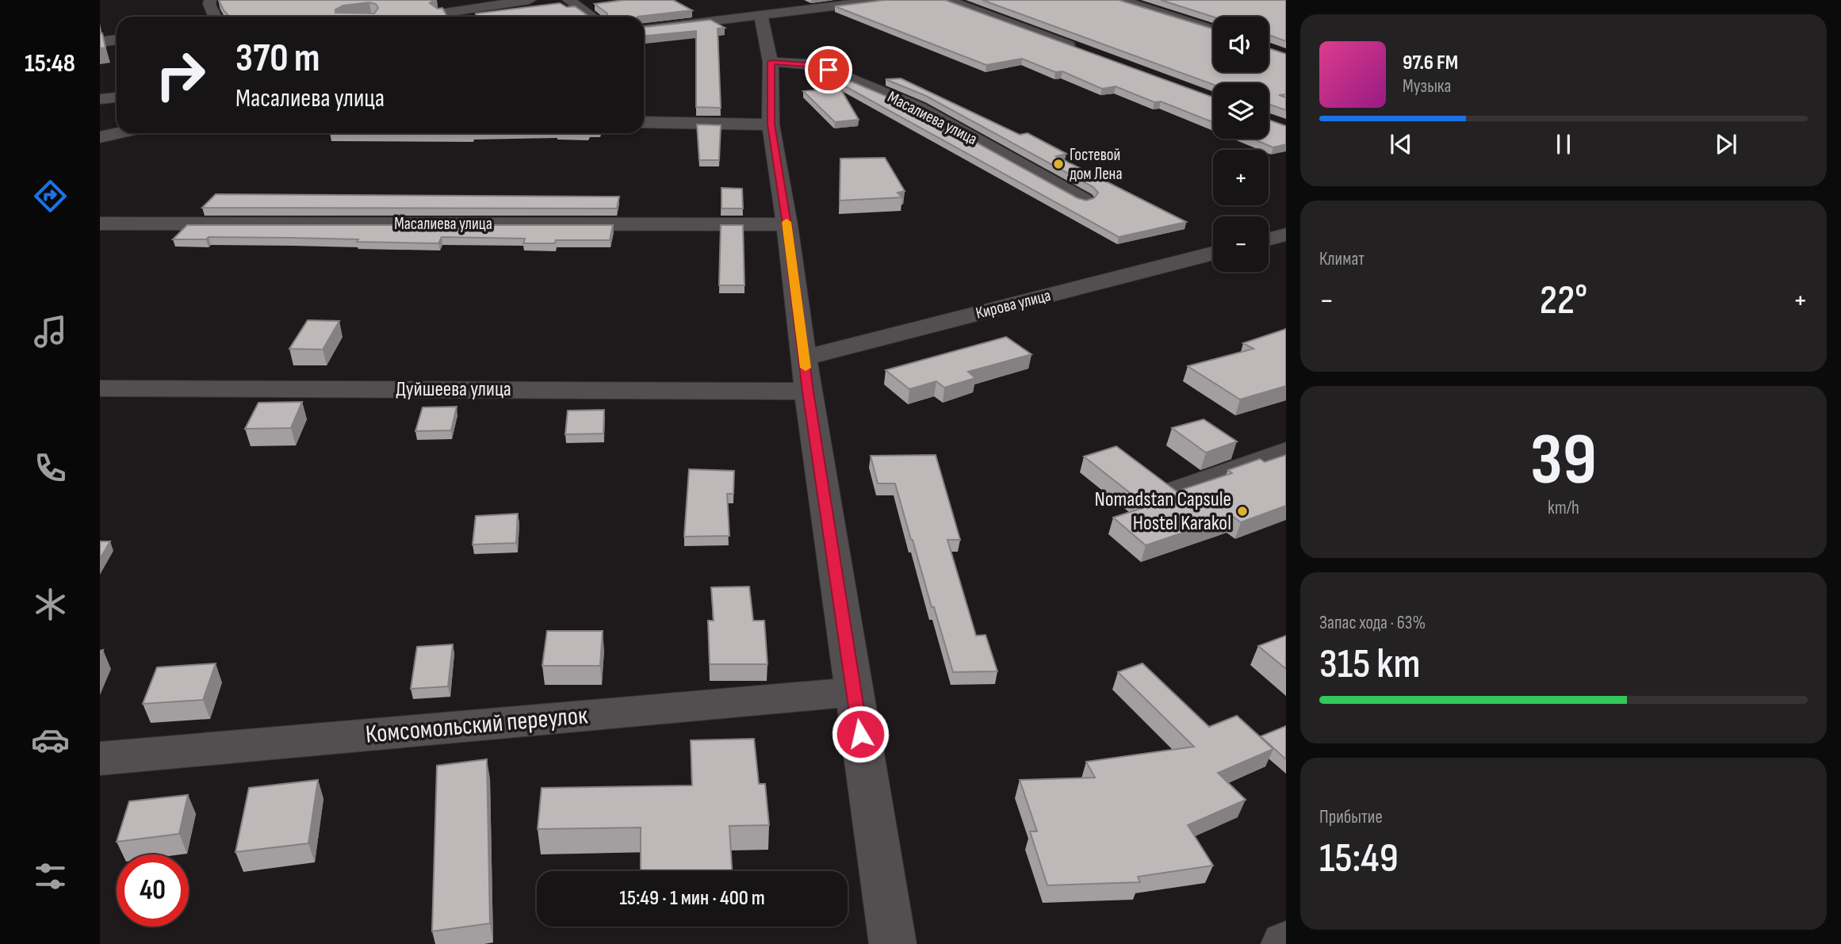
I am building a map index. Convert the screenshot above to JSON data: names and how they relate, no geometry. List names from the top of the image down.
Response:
{
  "streets": {
    "street": [
      "Масалиева улица",
      "Кирова улица",
      "Дуйшеева улица",
      "Комсомольский переулок"
    ]
  },
  "places": ["Гостевой дом Лена", "Nomadstan Capsule Hostel Karakol"],
  "page": {
    "tabs": "15:48",
    "map_buttons": ["+", "−"],
    "turn": ["370 m", "Масалиева улица"],
    "song": ["97.6 FM", "Музыка"],
    "tile": [
      "Климат",
      ["39", "km/h"],
      ["Запас хода · 63%", "315 km"],
      ["Прибытие", "15:49"]
    ],
    "heat": ["−", "22°", "+"],
    "limit": "40",
    "trip": "15:49 · 1 мин · 400 m"
  }
}
